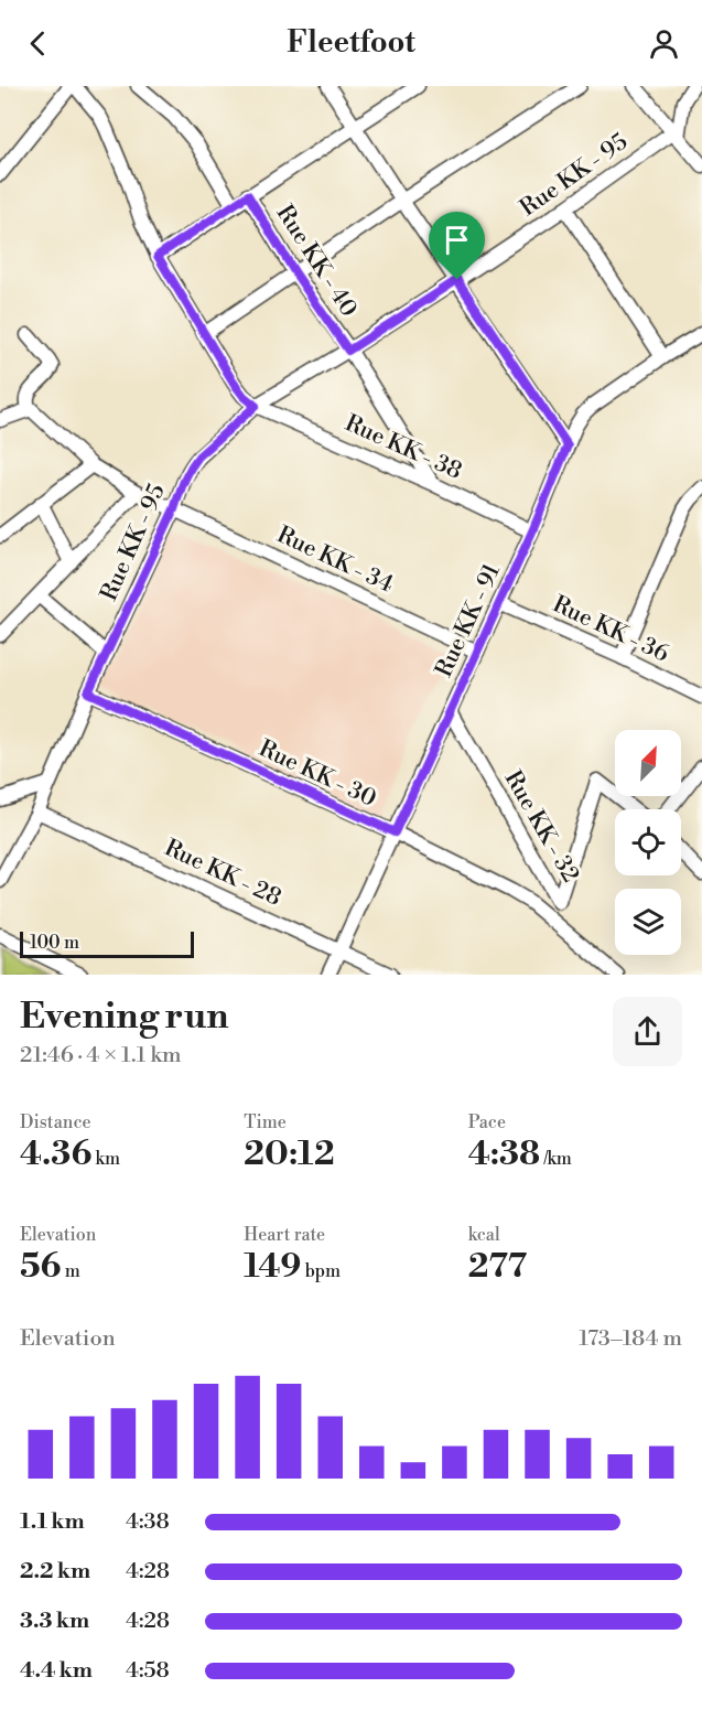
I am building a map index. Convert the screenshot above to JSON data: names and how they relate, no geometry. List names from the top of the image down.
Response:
{
  "streets": {
    "street": [
      "Rue KK - 95",
      "Rue KK - 40",
      "Rue KK - 38",
      "Rue KK - 34",
      "Rue KK - 91",
      "Rue KK - 36",
      "Rue KK - 30",
      "Rue KK - 32",
      "Rue KK - 28"
    ]
  },
  "crossings": [
    ["Rue KK - 95", "Rue KK - 40"],
    ["Rue KK - 95", "Rue KK - 38"],
    ["Rue KK - 95", "Rue KK - 34"],
    ["Rue KK - 95", "Rue KK - 30"],
    ["Rue KK - 95", "Rue KK - 28"],
    ["Rue KK - 40", "Rue KK - 38"],
    ["Rue KK - 38", "Rue KK - 91"],
    ["Rue KK - 34", "Rue KK - 91"],
    ["Rue KK - 91", "Rue KK - 36"],
    ["Rue KK - 91", "Rue KK - 30"],
    ["Rue KK - 91", "Rue KK - 32"],
    ["Rue KK - 91", "Rue KK - 28"]
  ],
  "scale_bar": "100 m",
  "north": "top right",
  "page": {
    "header": "Fleetfoot",
    "scale": "100 m",
    "heading": ["Evening run", "21:46 · 4 × 1.1 km"],
    "stats": [
      ["Distance", "4.36 km"],
      ["Time", "20:12"],
      ["Pace", "4:38 /km"],
      ["Elevation", "56 m"],
      ["Heart rate", "149 bpm"],
      ["kcal", "277"]
    ],
    "chart": ["Elevation", "173–184 m"],
    "list": [
      {
        "name": "1.1 km",
        "note": "4:38"
      },
      {
        "name": "2.2 km",
        "note": "4:28"
      },
      {
        "name": "3.3 km",
        "note": "4:28"
      },
      {
        "name": "4.4 km",
        "note": "4:58"
      }
    ]
  }
}
